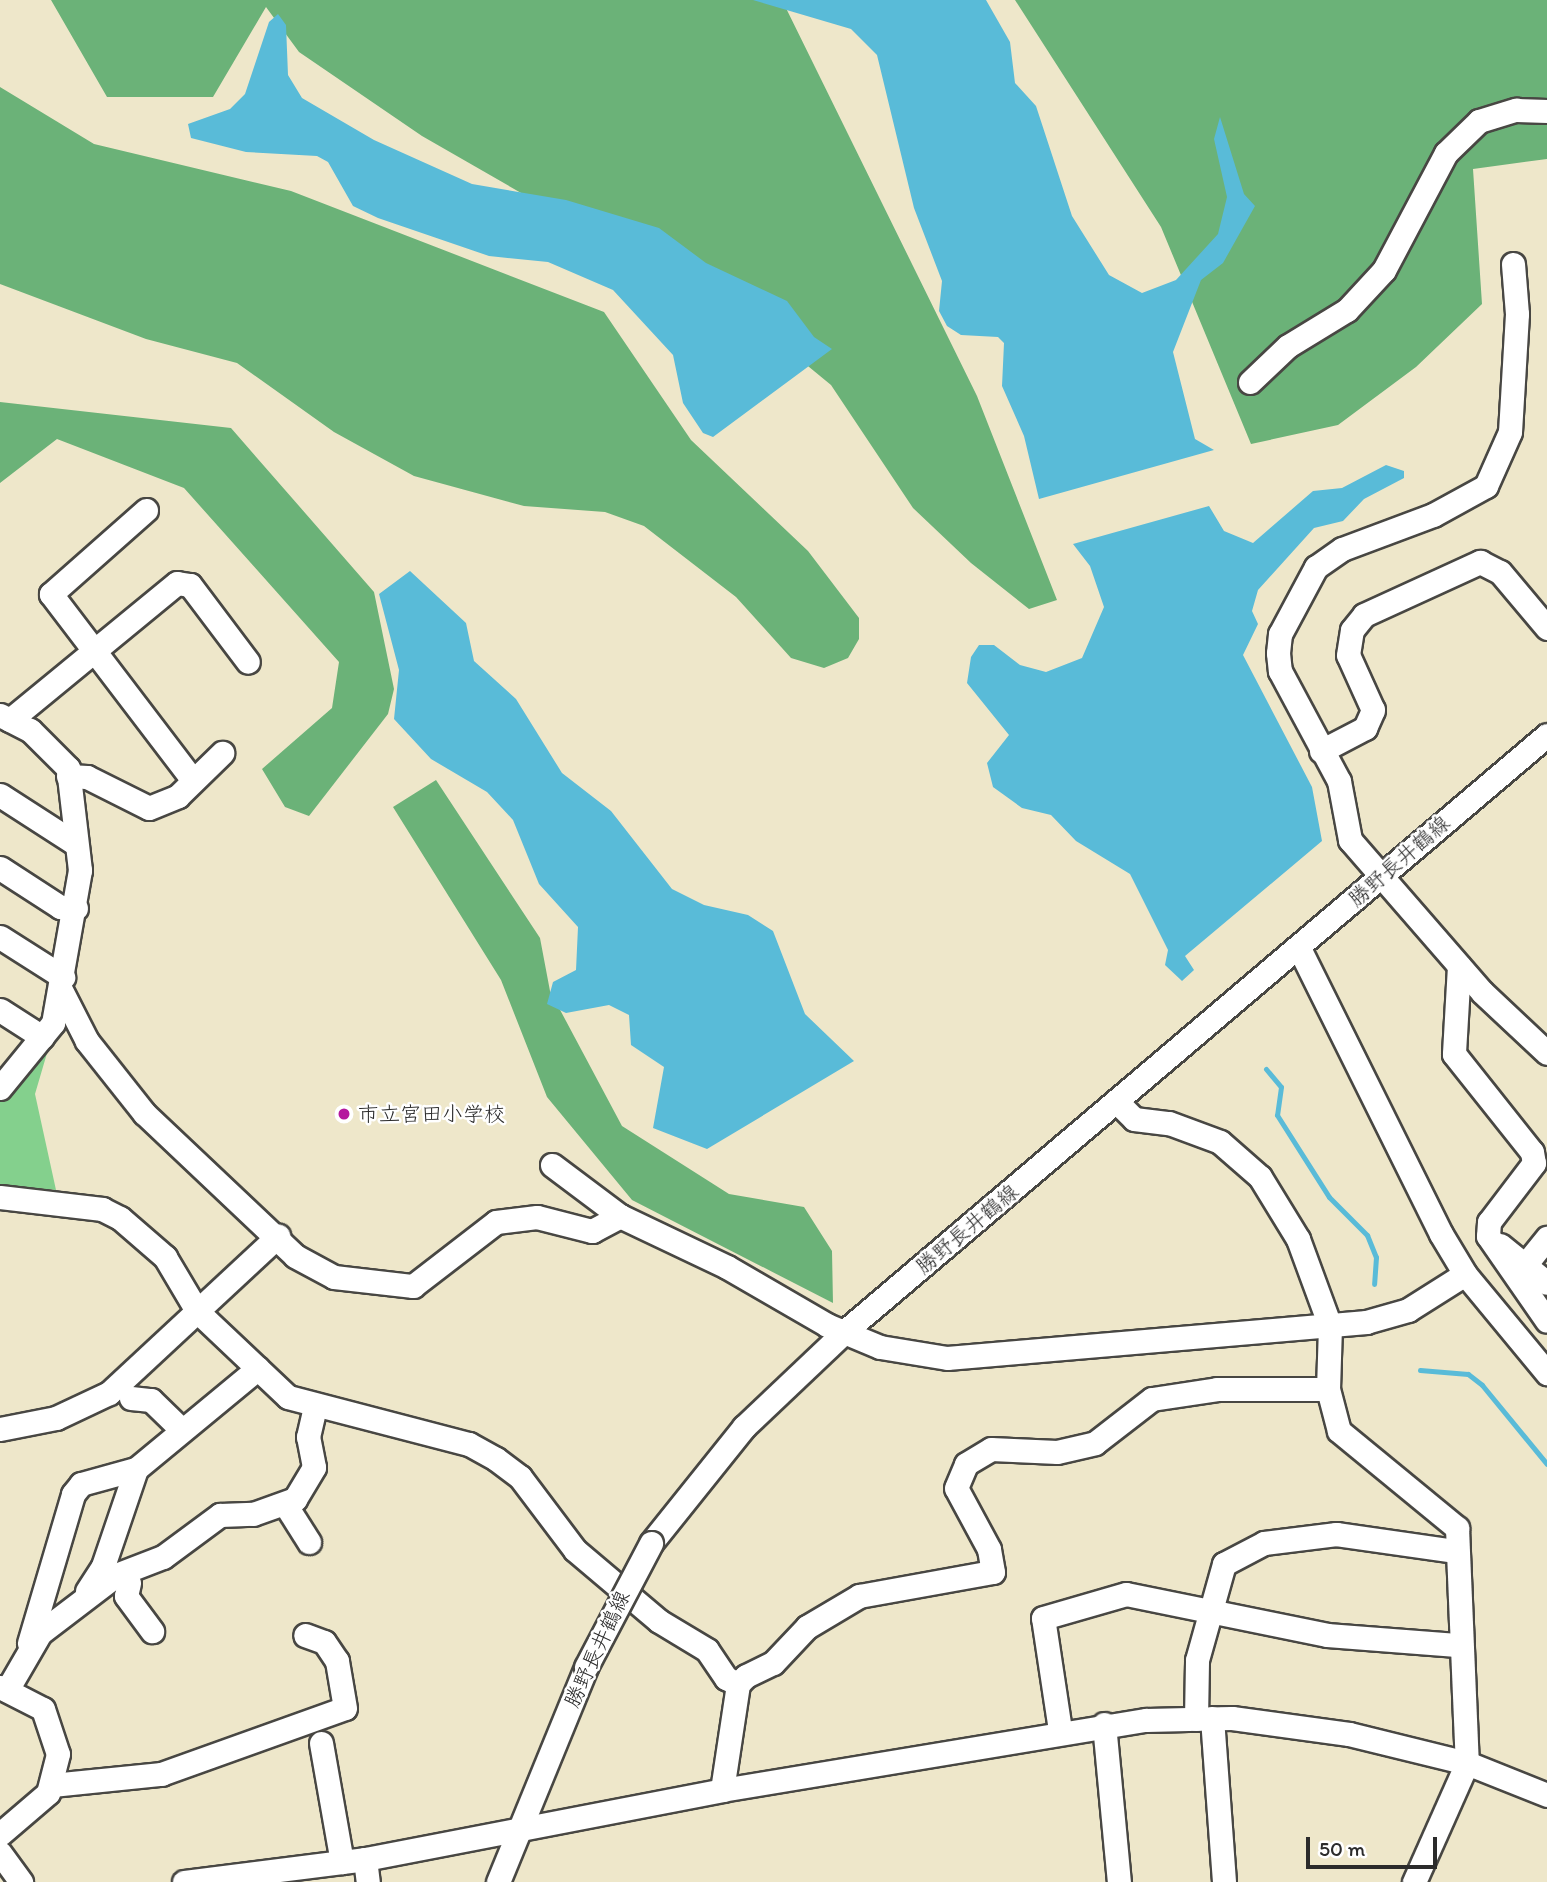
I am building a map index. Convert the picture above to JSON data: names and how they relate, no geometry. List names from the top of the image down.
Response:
{
  "streets": {
    "street": ["勝野長井鶴線"]
  },
  "places": ["市立宮田小学校"],
  "scale_bar": "50 m"
}
